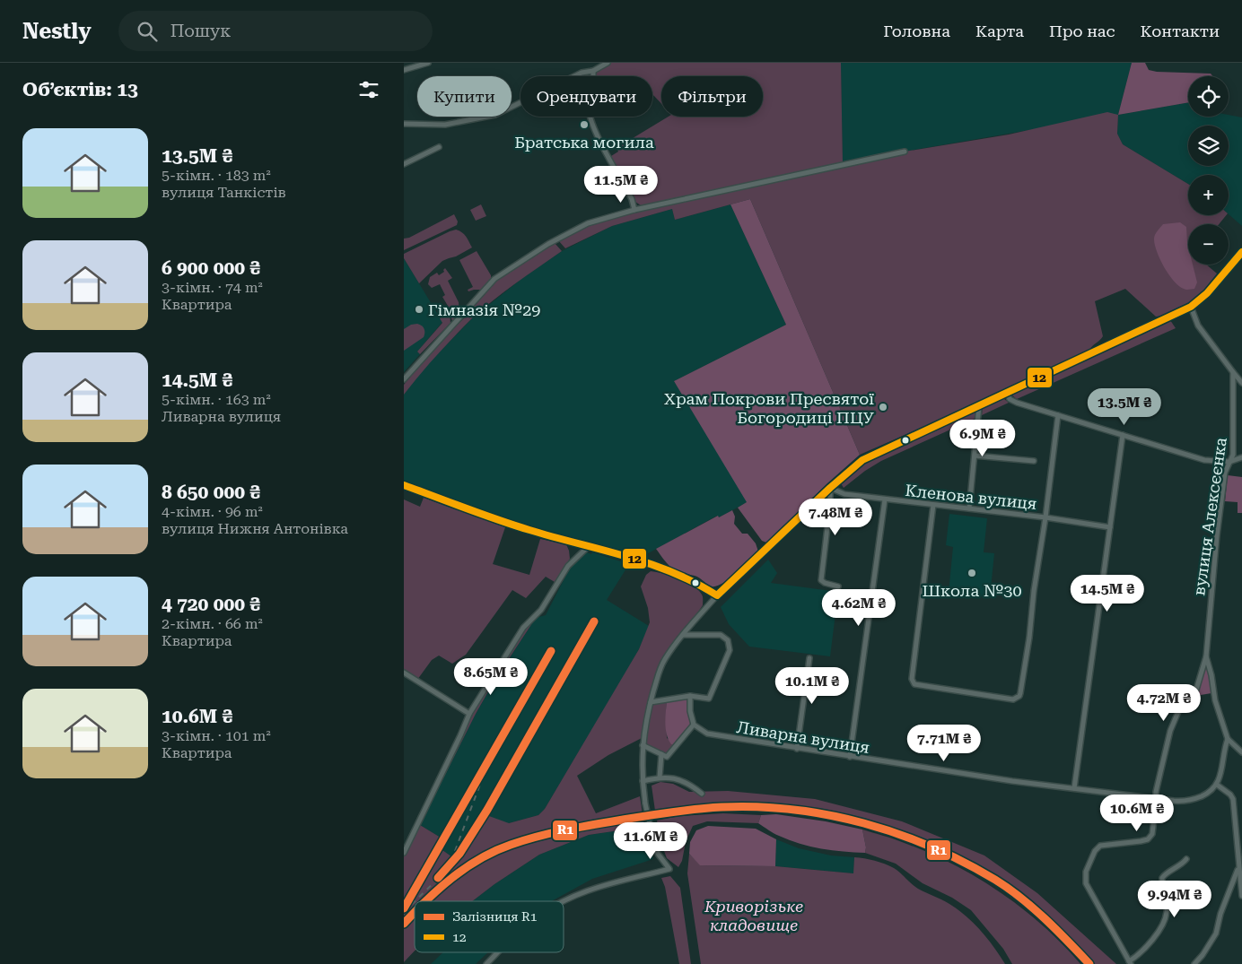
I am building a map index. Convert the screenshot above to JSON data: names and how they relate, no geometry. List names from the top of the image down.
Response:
{
  "streets": {
    "street": ["Кленова вулиця", "вулиця Алексєєнка", "Ливарна вулиця"]
  },
  "parks": ["Криворізьке кладовище"],
  "places": [
    "Братська могила",
    "Гімназія №29",
    "Храм Покрови Пресвятої Богородиці ПЦУ",
    "Школа №30"
  ],
  "lines": ["transit line 12", "rail line R1"],
  "legend": ["Залізниця R1", "12"],
  "page": {
    "header": "Nestly",
    "search": "Пошук",
    "nav": [
      "Головна",
      "Карта",
      "Про нас",
      "Контакти"
    ],
    "heading": "Об’єктів: 13",
    "map_buttons": ["+", "−"],
    "chip": ["Купити", "Орендувати", "Фільтри"],
    "list": [
      {
        "name": "13.5M ₴",
        "note": "5-кімн. · 183 m² · вулиця Танкістів"
      },
      {
        "name": "6 900 000 ₴",
        "note": "3-кімн. · 74 m² · Квартира"
      },
      {
        "name": "14.5M ₴",
        "note": "5-кімн. · 163 m² · Ливарна вулиця"
      },
      {
        "name": "8 650 000 ₴",
        "note": "4-кімн. · 96 m² · вулиця Нижня Антонівка"
      },
      {
        "name": "4 720 000 ₴",
        "note": "2-кімн. · 66 m² · Квартира"
      },
      {
        "name": "10.6M ₴",
        "note": "3-кімн. · 101 m² · Квартира"
      }
    ],
    "price": [
      "11.5M ₴",
      "13.5M ₴",
      "6.9M ₴",
      "7.48M ₴",
      "14.5M ₴",
      "4.62M ₴",
      "8.65M ₴",
      "10.1M ₴",
      "4.72M ₴",
      "7.71M ₴",
      "10.6M ₴",
      "11.6M ₴",
      "9.94M ₴"
    ]
  }
}
